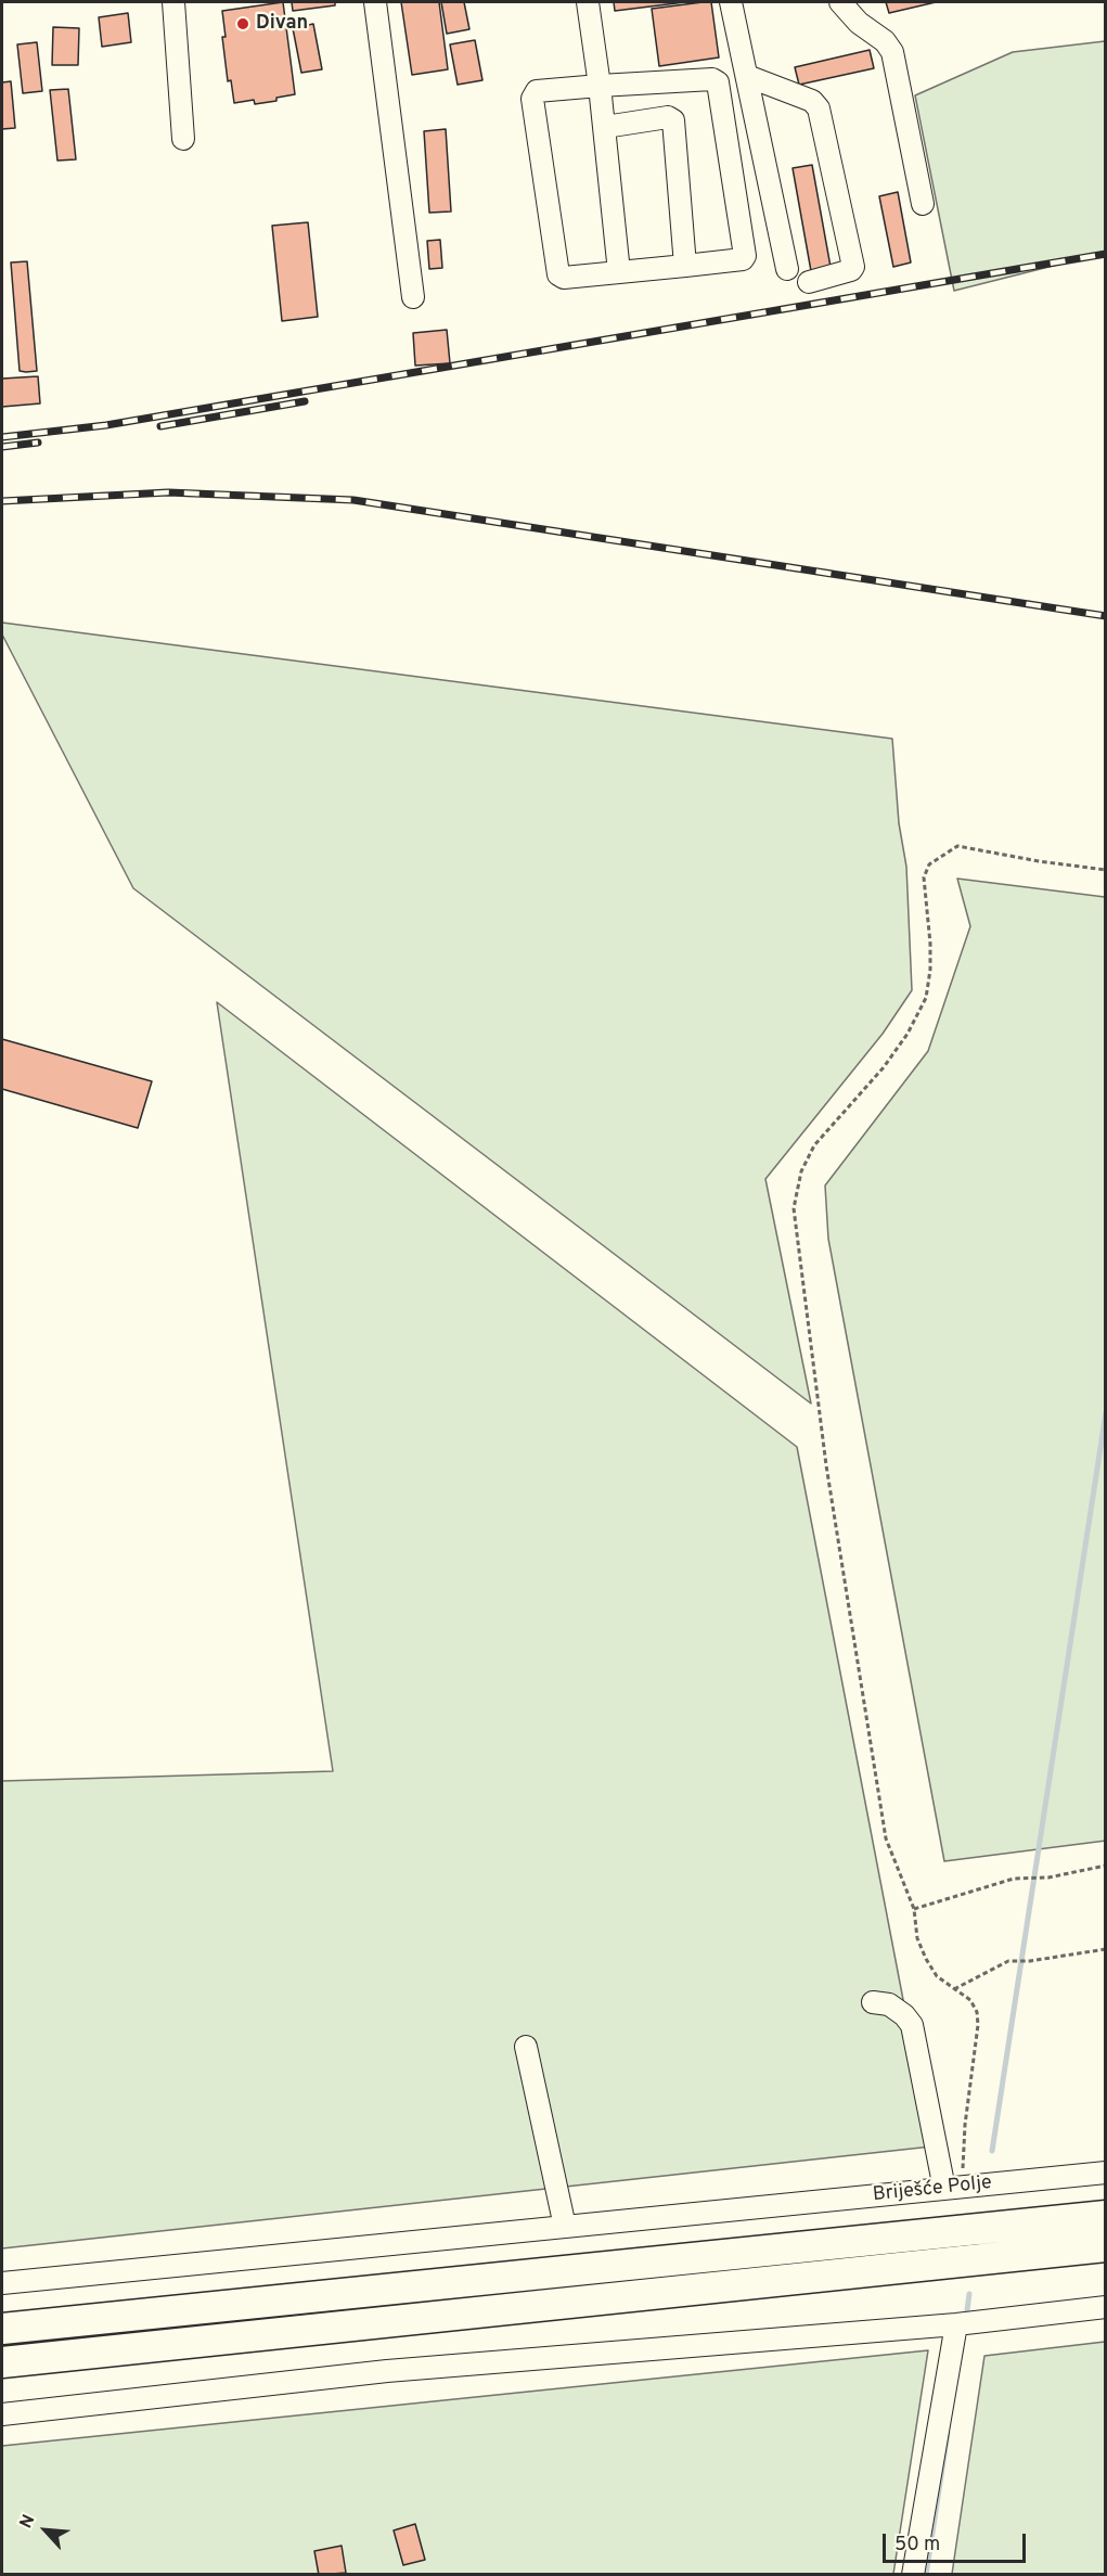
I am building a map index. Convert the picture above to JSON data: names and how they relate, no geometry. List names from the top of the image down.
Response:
{
  "streets": {
    "street": ["Briješće Polje"]
  },
  "places": ["Divan"],
  "scale_bar": "50 m",
  "north": "top left"
}
